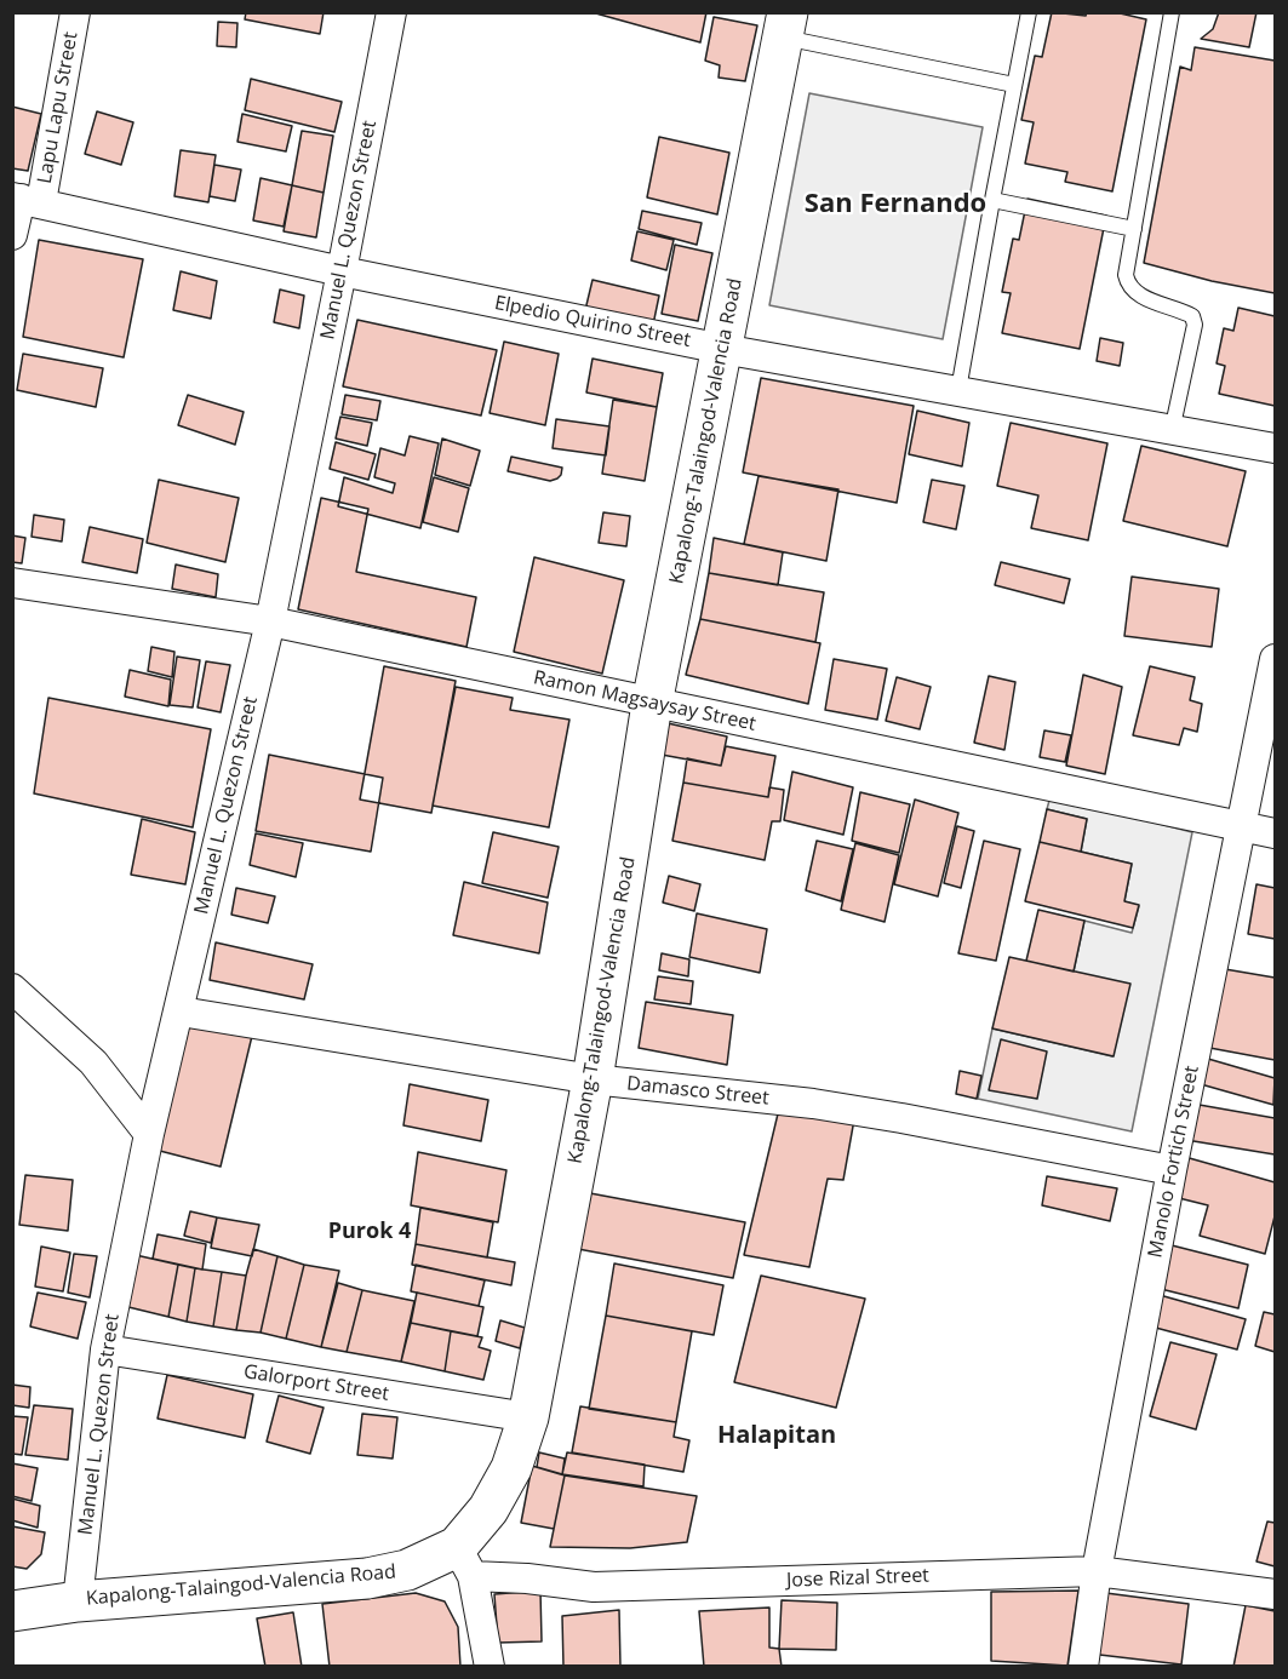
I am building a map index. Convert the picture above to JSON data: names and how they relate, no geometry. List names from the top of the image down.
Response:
{
  "streets": {
    "highway": ["Kapalong-Talaingod-Valencia Road"],
    "street": [
      "Lapu Lapu Street",
      "Manuel L. Quezon Street",
      "Elpedio Quirino Street",
      "Ramon Magsaysay Street",
      "Damasco Street",
      "Manolo Fortich Street",
      "Galorport Street",
      "Jose Rizal Street"
    ]
  },
  "crossings": [
    ["Lapu Lapu Street", "Elpedio Quirino Street"],
    ["Manuel L. Quezon Street", "Elpedio Quirino Street"],
    ["Manuel L. Quezon Street", "Kapalong-Talaingod-Valencia Road"],
    ["Manuel L. Quezon Street", "Ramon Magsaysay Street"],
    ["Manuel L. Quezon Street", "Damasco Street"],
    ["Manuel L. Quezon Street", "Galorport Street"],
    ["Elpedio Quirino Street", "Kapalong-Talaingod-Valencia Road"],
    ["Kapalong-Talaingod-Valencia Road", "Ramon Magsaysay Street"],
    ["Kapalong-Talaingod-Valencia Road", "Damasco Street"],
    ["Kapalong-Talaingod-Valencia Road", "Galorport Street"],
    ["Kapalong-Talaingod-Valencia Road", "Jose Rizal Street"],
    ["Ramon Magsaysay Street", "Manolo Fortich Street"],
    ["Damasco Street", "Manolo Fortich Street"],
    ["Manolo Fortich Street", "Jose Rizal Street"]
  ],
  "districts": ["San Fernando", "Purok 4", "Halapitan"]
}
